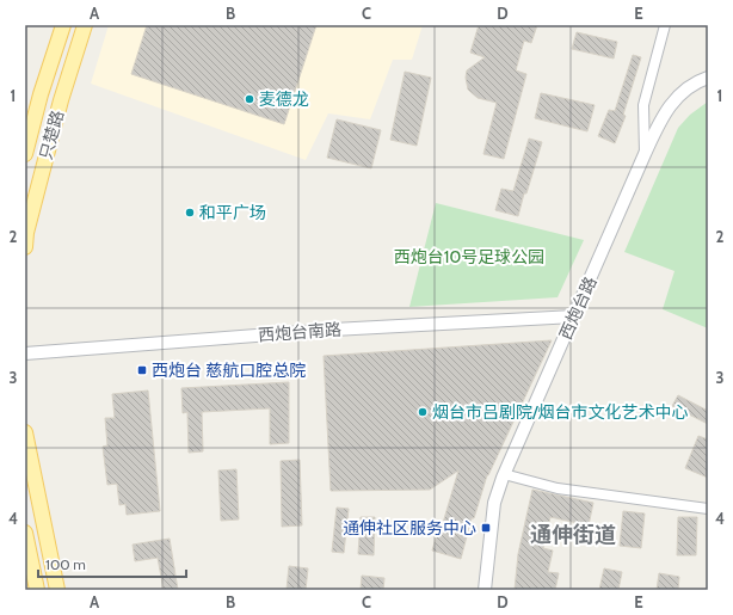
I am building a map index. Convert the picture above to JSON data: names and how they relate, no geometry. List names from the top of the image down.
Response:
{
  "streets": {
    "main road": ["只楚路"],
    "street": ["西炮台路", "西炮台南路"]
  },
  "crossings": [
    ["西炮台路", "西炮台南路"]
  ],
  "districts": ["通伸街道"],
  "parks": ["西炮台10号足球公园"],
  "places": {
    "other": ["麦德龙", "和平广场", "烟台市吕剧院/烟台市文化艺术中心"],
    "transit": ["西炮台 慈航口腔总院", "通伸社区服务中心"]
  },
  "scale_bar": "100 m",
  "grid": {
    "columns": [
      "A",
      "B",
      "C",
      "D",
      "E"
    ],
    "rows": [
      "1",
      "2",
      "3",
      "4"
    ]
  }
}
